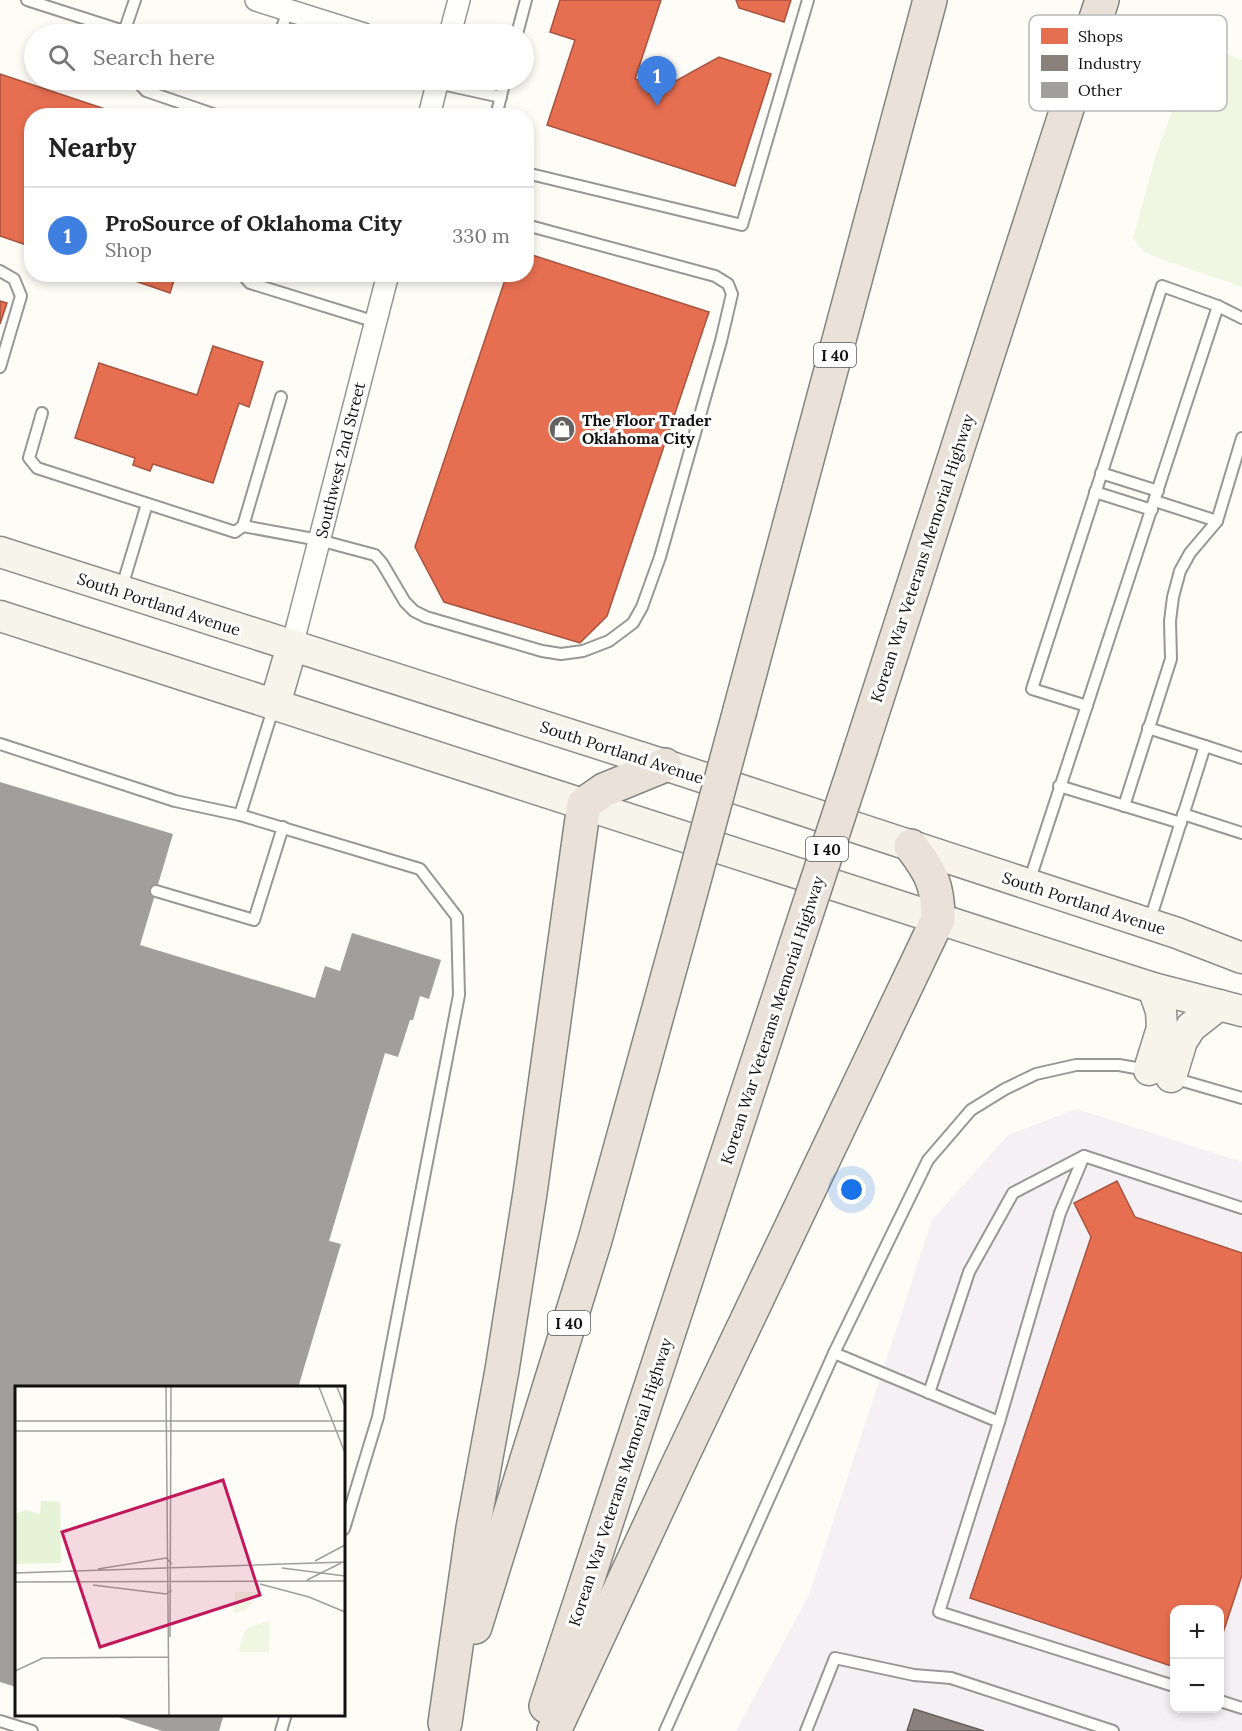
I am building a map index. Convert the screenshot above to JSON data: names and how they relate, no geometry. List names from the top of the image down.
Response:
{
  "streets": {
    "highway": ["I 40", "Korean War Veterans Memorial Highway"],
    "main road": ["South Portland Avenue"],
    "street": ["Southwest 2nd Street"]
  },
  "crossings": [
    ["Southwest 2nd Street", "South Portland Avenue"]
  ],
  "places": {
    "shop": ["The Floor Trader Oklahoma City"]
  },
  "legend": ["Shops", "Industry", "Other"],
  "page": {
    "search": "Search here",
    "pins": "1",
    "heading": "Nearby",
    "list": [
      {
        "mark": "1",
        "name": "ProSource of Oklahoma City",
        "note": "Shop",
        "value": "330 m"
      }
    ],
    "map_buttons": ["+", "−"]
  }
}
